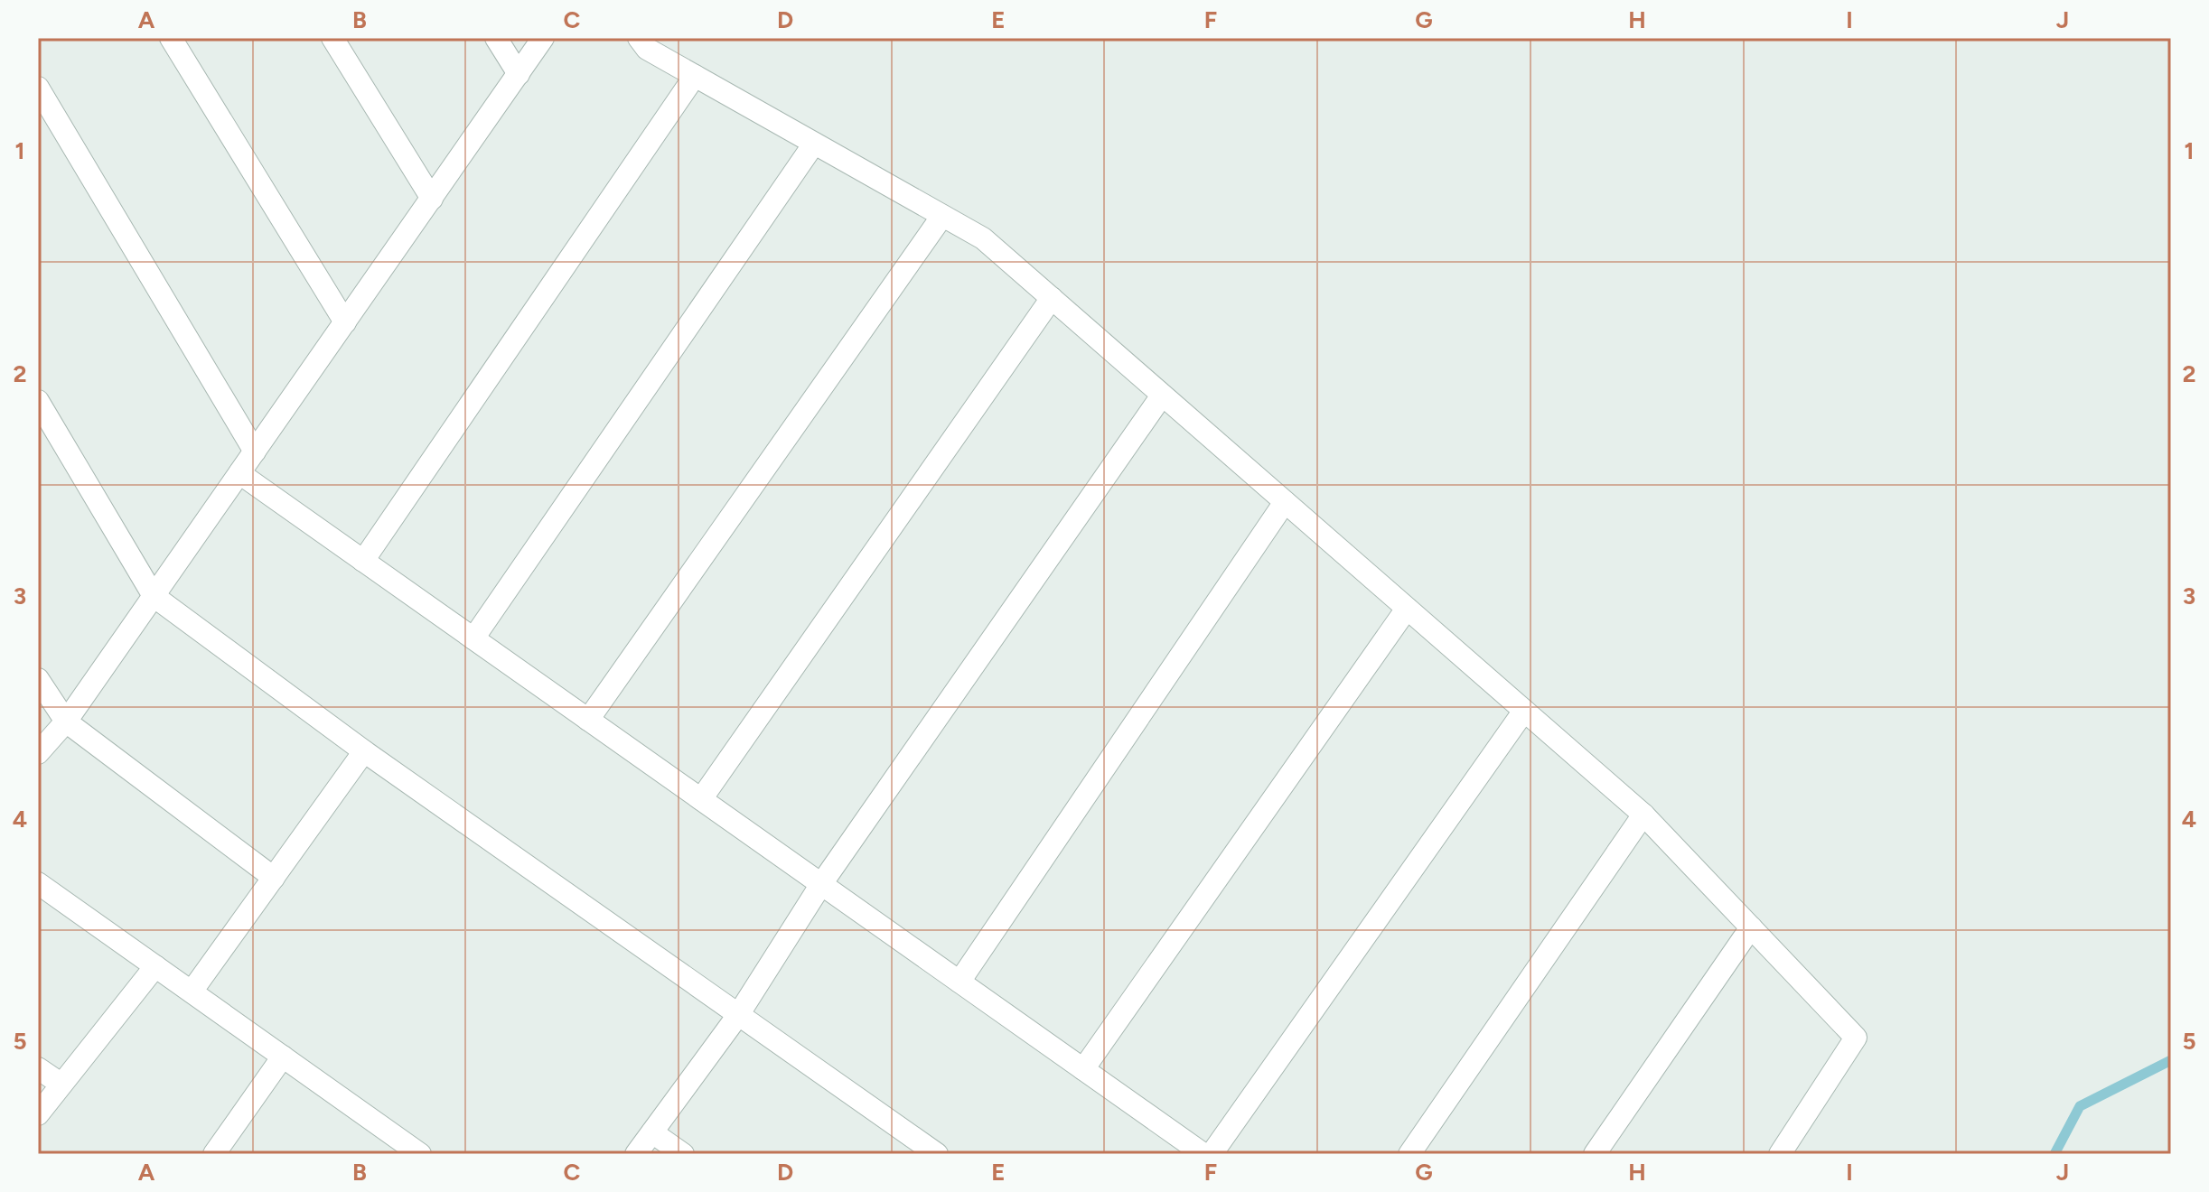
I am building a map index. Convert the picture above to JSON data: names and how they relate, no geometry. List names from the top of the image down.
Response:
{
  "grid": {
    "columns": [
      "A",
      "B",
      "C",
      "D",
      "E",
      "F",
      "G",
      "H",
      "I",
      "J"
    ],
    "rows": [
      "1",
      "2",
      "3",
      "4",
      "5"
    ]
  }
}
